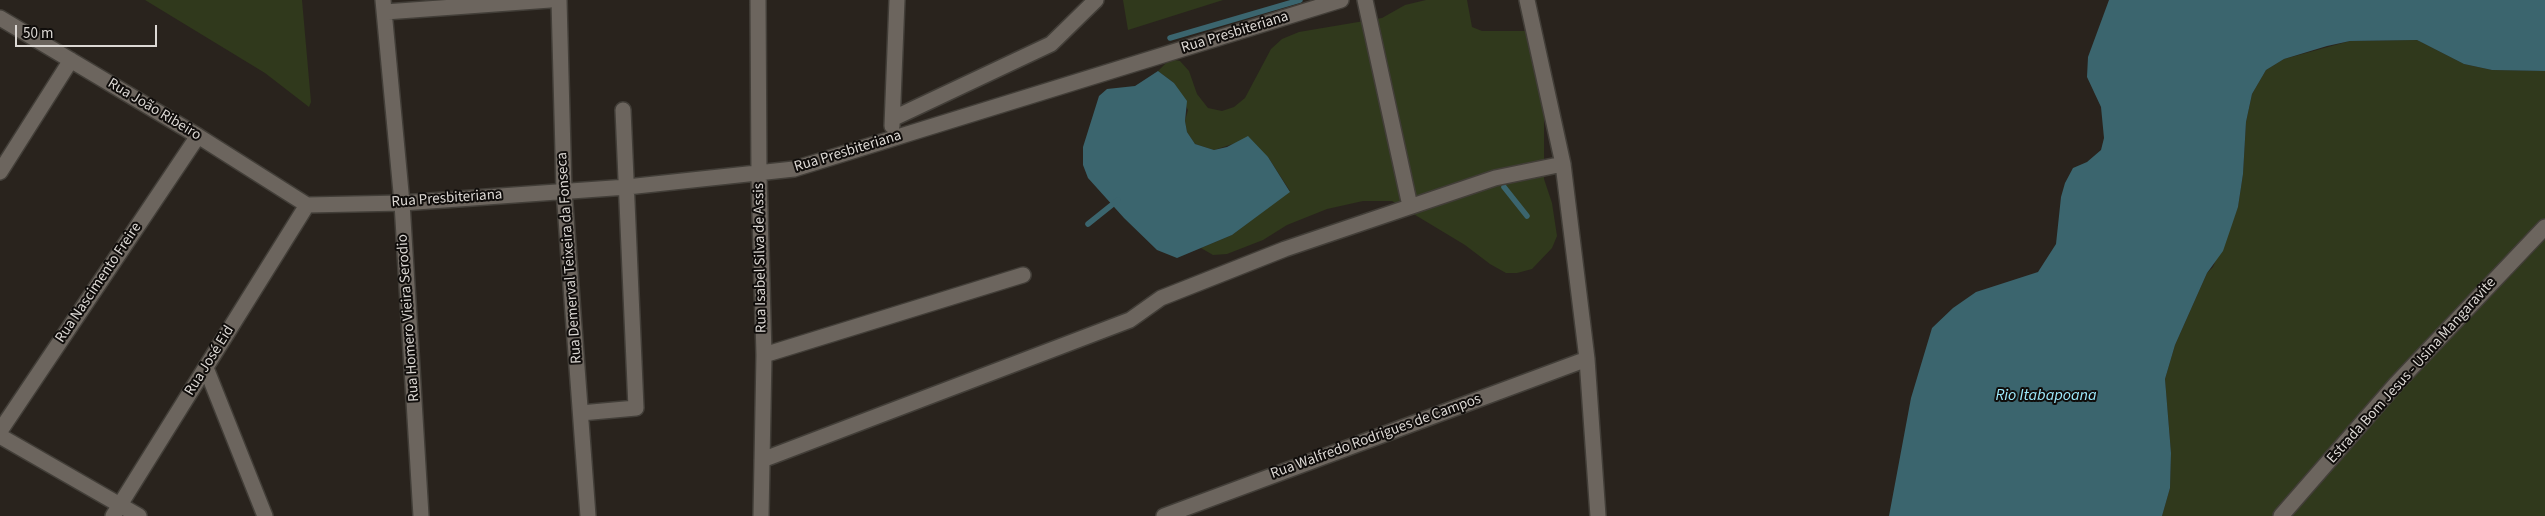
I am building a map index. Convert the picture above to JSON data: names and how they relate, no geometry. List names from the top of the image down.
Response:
{
  "streets": {
    "street": [
      "Rua Presbiteriana",
      "Rua João Ribeiro",
      "Rua Demerval Teixeira da Fonseca",
      "Rua Isabel Silva de Assis",
      "Rua Nascimento Freire",
      "Rua Homero Vieira Serodio",
      "Rua José Eid",
      "Estrada Bom Jesus - Usina Mangaravite",
      "Rua Walfredo Rodrigues de Campos"
    ]
  },
  "crossings": [
    ["Rua Presbiteriana", "Rua João Ribeiro"],
    ["Rua Presbiteriana", "Rua Demerval Teixeira da Fonseca"],
    ["Rua Presbiteriana", "Rua Isabel Silva de Assis"],
    ["Rua Presbiteriana", "Rua Homero Vieira Serodio"],
    ["Rua Presbiteriana", "Rua José Eid"],
    ["Rua João Ribeiro", "Rua Nascimento Freire"],
    ["Rua João Ribeiro", "Rua José Eid"]
  ],
  "water": ["Rio Itabapoana"],
  "scale_bar": "50 m"
}
